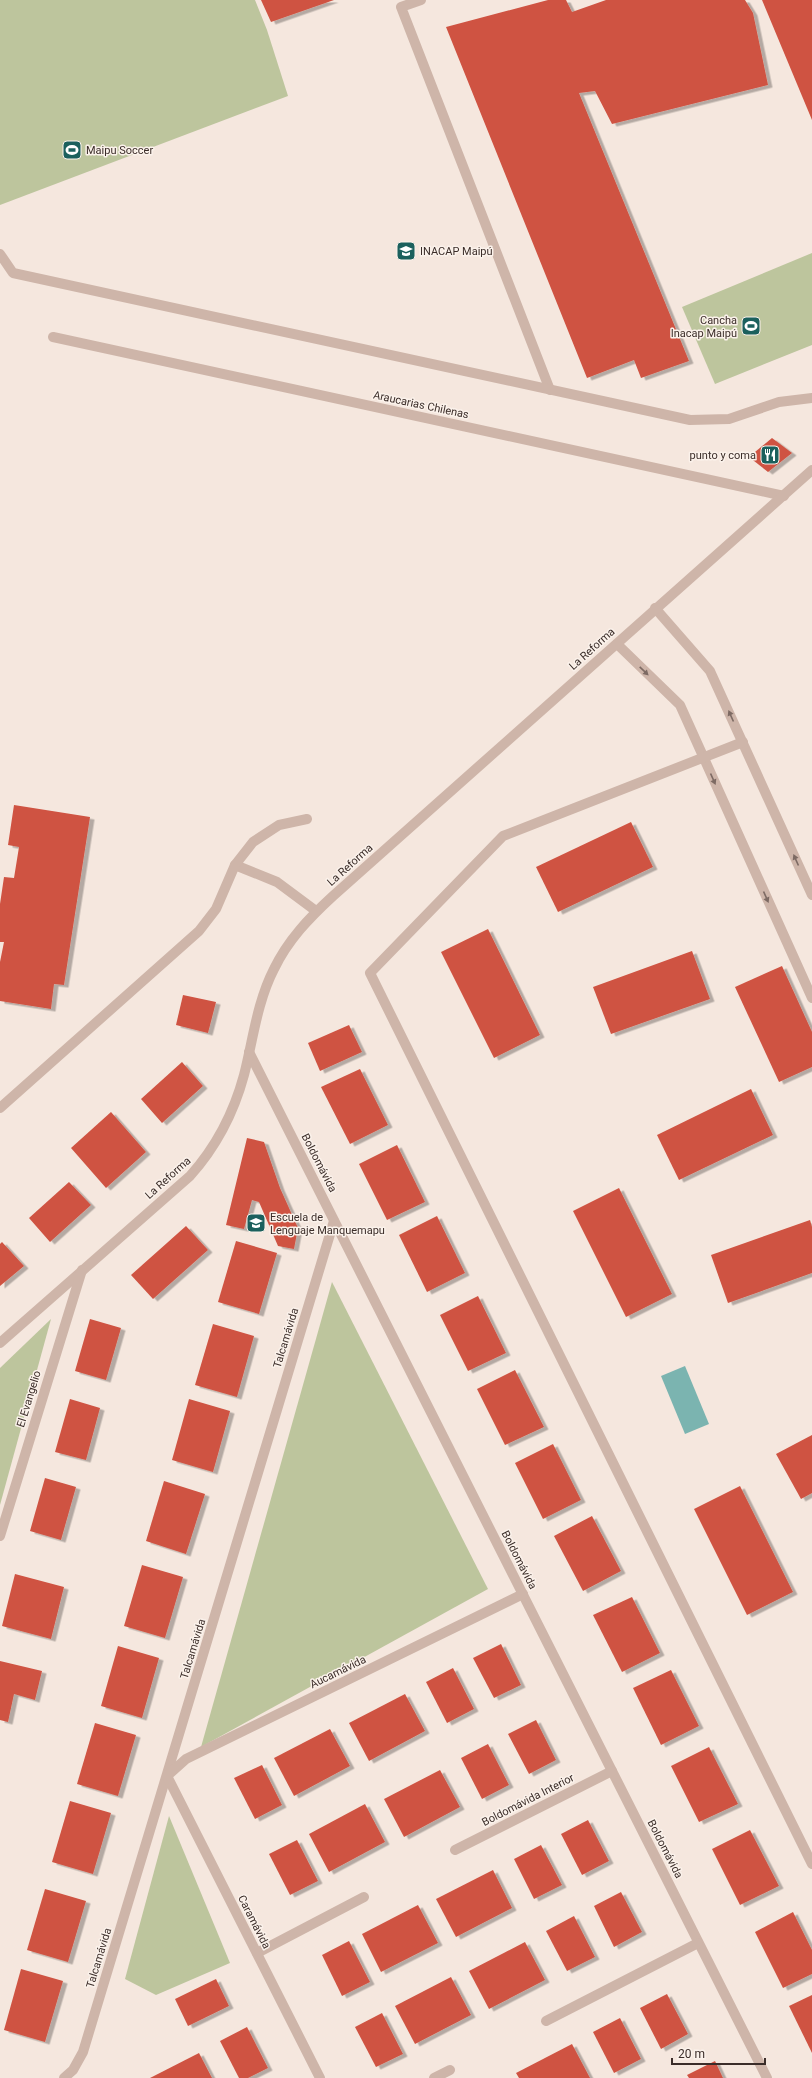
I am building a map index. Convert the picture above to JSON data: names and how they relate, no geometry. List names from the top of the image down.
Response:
{
  "streets": {
    "street": [
      "Araucarias Chilenas",
      "La Reforma",
      "Boldomávida",
      "Talcamávida",
      "El Evangelio",
      "Aucamávida",
      "Boldomávida Interior",
      "Caramávida"
    ]
  },
  "crossings": [
    ["Araucarias Chilenas", "La Reforma"],
    ["La Reforma", "Boldomávida"],
    ["La Reforma", "El Evangelio"],
    ["Boldomávida", "Talcamávida"],
    ["Boldomávida", "Aucamávida"],
    ["Boldomávida", "Boldomávida Interior"],
    ["Talcamávida", "Aucamávida"],
    ["Talcamávida", "Caramávida"],
    ["Aucamávida", "Caramávida"]
  ],
  "places": {
    "sports": ["Maipu Soccer", "Cancha Inacap Maipú"],
    "school or university": ["INACAP Maipú", "Escuela de Lenguaje Manquemapu"],
    "restaurant": ["punto y coma"]
  },
  "scale_bar": "20 m"
}
